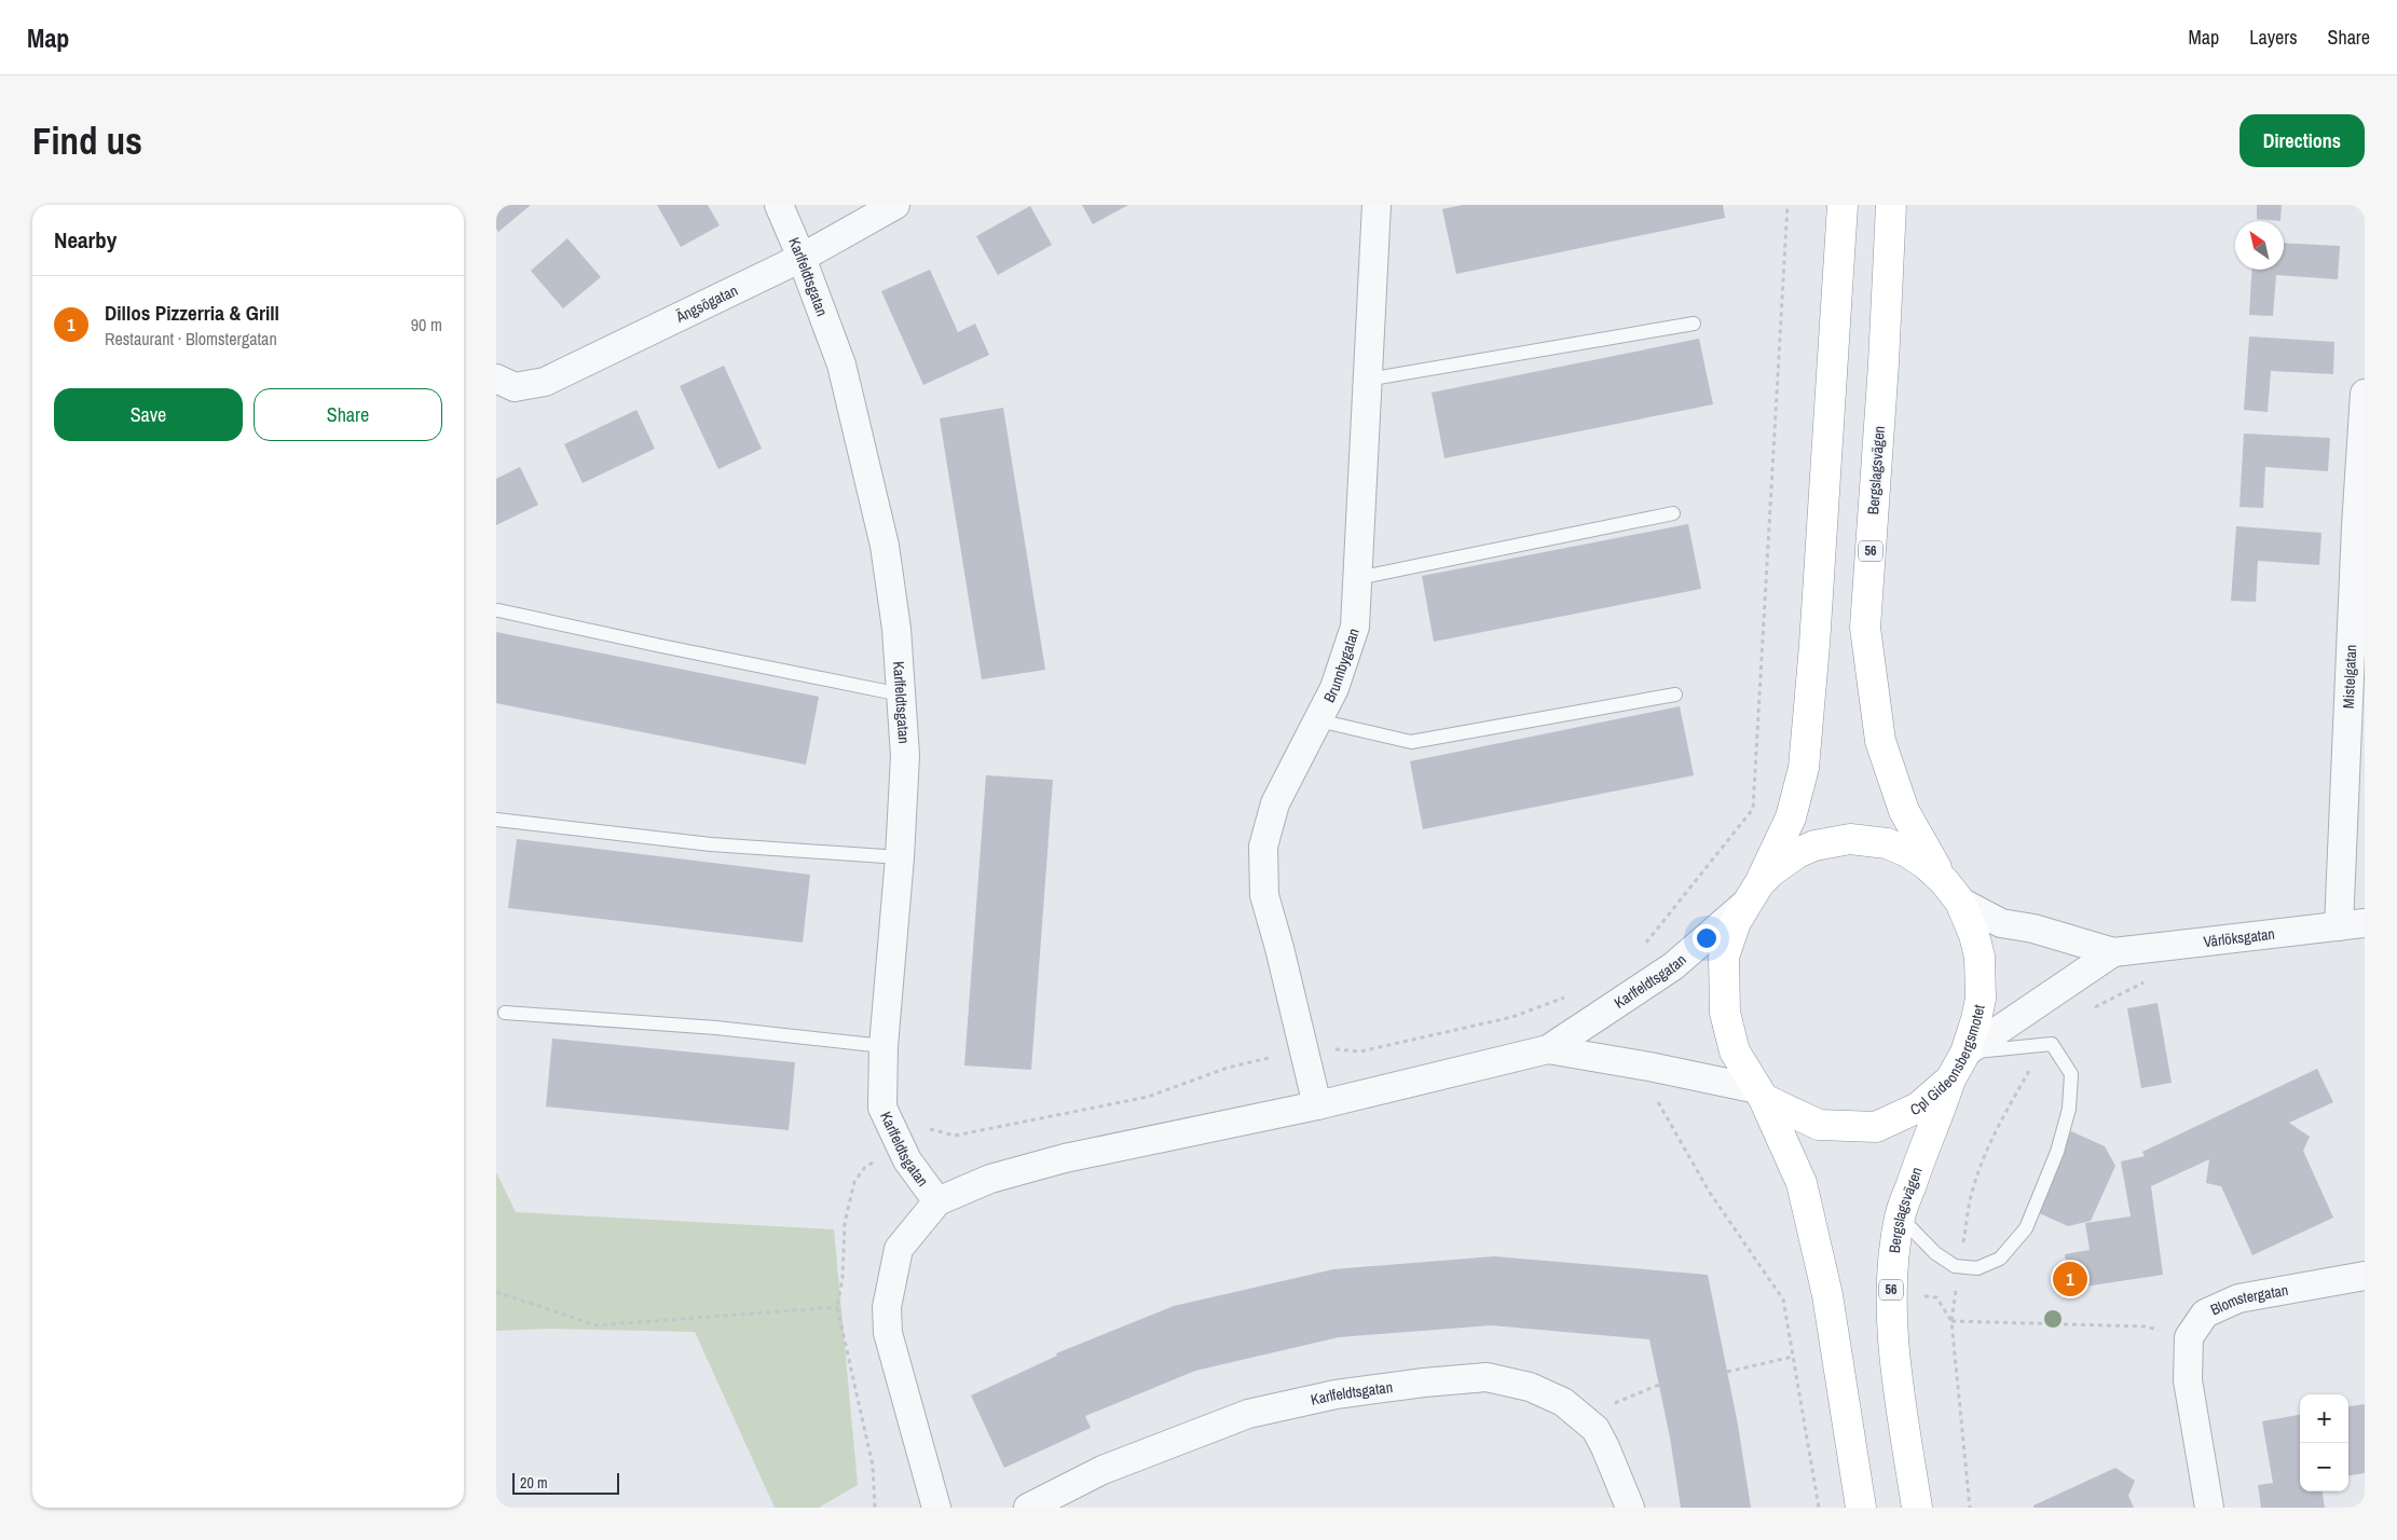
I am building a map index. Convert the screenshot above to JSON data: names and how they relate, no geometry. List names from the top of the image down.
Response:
{
  "streets": {
    "highway": ["Bergslagsvägen", "56", "Cpl Gideonsbergsmotet"],
    "street": [
      "Karlfeldtsgatan",
      "Ängsögatan",
      "Brunnbygatan",
      "Mistelgatan",
      "Vårlöksgatan",
      "Blomstergatan"
    ]
  },
  "crossings": [
    ["Karlfeldtsgatan", "Ängsögatan"],
    ["Karlfeldtsgatan", "56"],
    ["Karlfeldtsgatan", "Brunnbygatan"],
    ["Karlfeldtsgatan", "Cpl Gideonsbergsmotet"],
    ["Bergslagsvägen", "Vårlöksgatan"],
    ["Bergslagsvägen", "Cpl Gideonsbergsmotet"],
    ["56", "Cpl Gideonsbergsmotet"],
    ["Mistelgatan", "Vårlöksgatan"],
    ["Vårlöksgatan", "Cpl Gideonsbergsmotet"]
  ],
  "scale_bar": "20 m",
  "north": "top left",
  "page": {
    "header": "Map",
    "nav": ["Map", "Layers", "Share"],
    "buttons": [
      "Directions",
      ["Save", "Share"]
    ],
    "title": "Find us",
    "heading": "Nearby",
    "list": [
      {
        "mark": "1",
        "name": "Dillos Pizzerria & Grill",
        "note": "Restaurant · Blomstergatan",
        "value": "90 m"
      }
    ],
    "pins": "1",
    "map_buttons": ["+", "−"],
    "scale": "20 m"
  }
}
